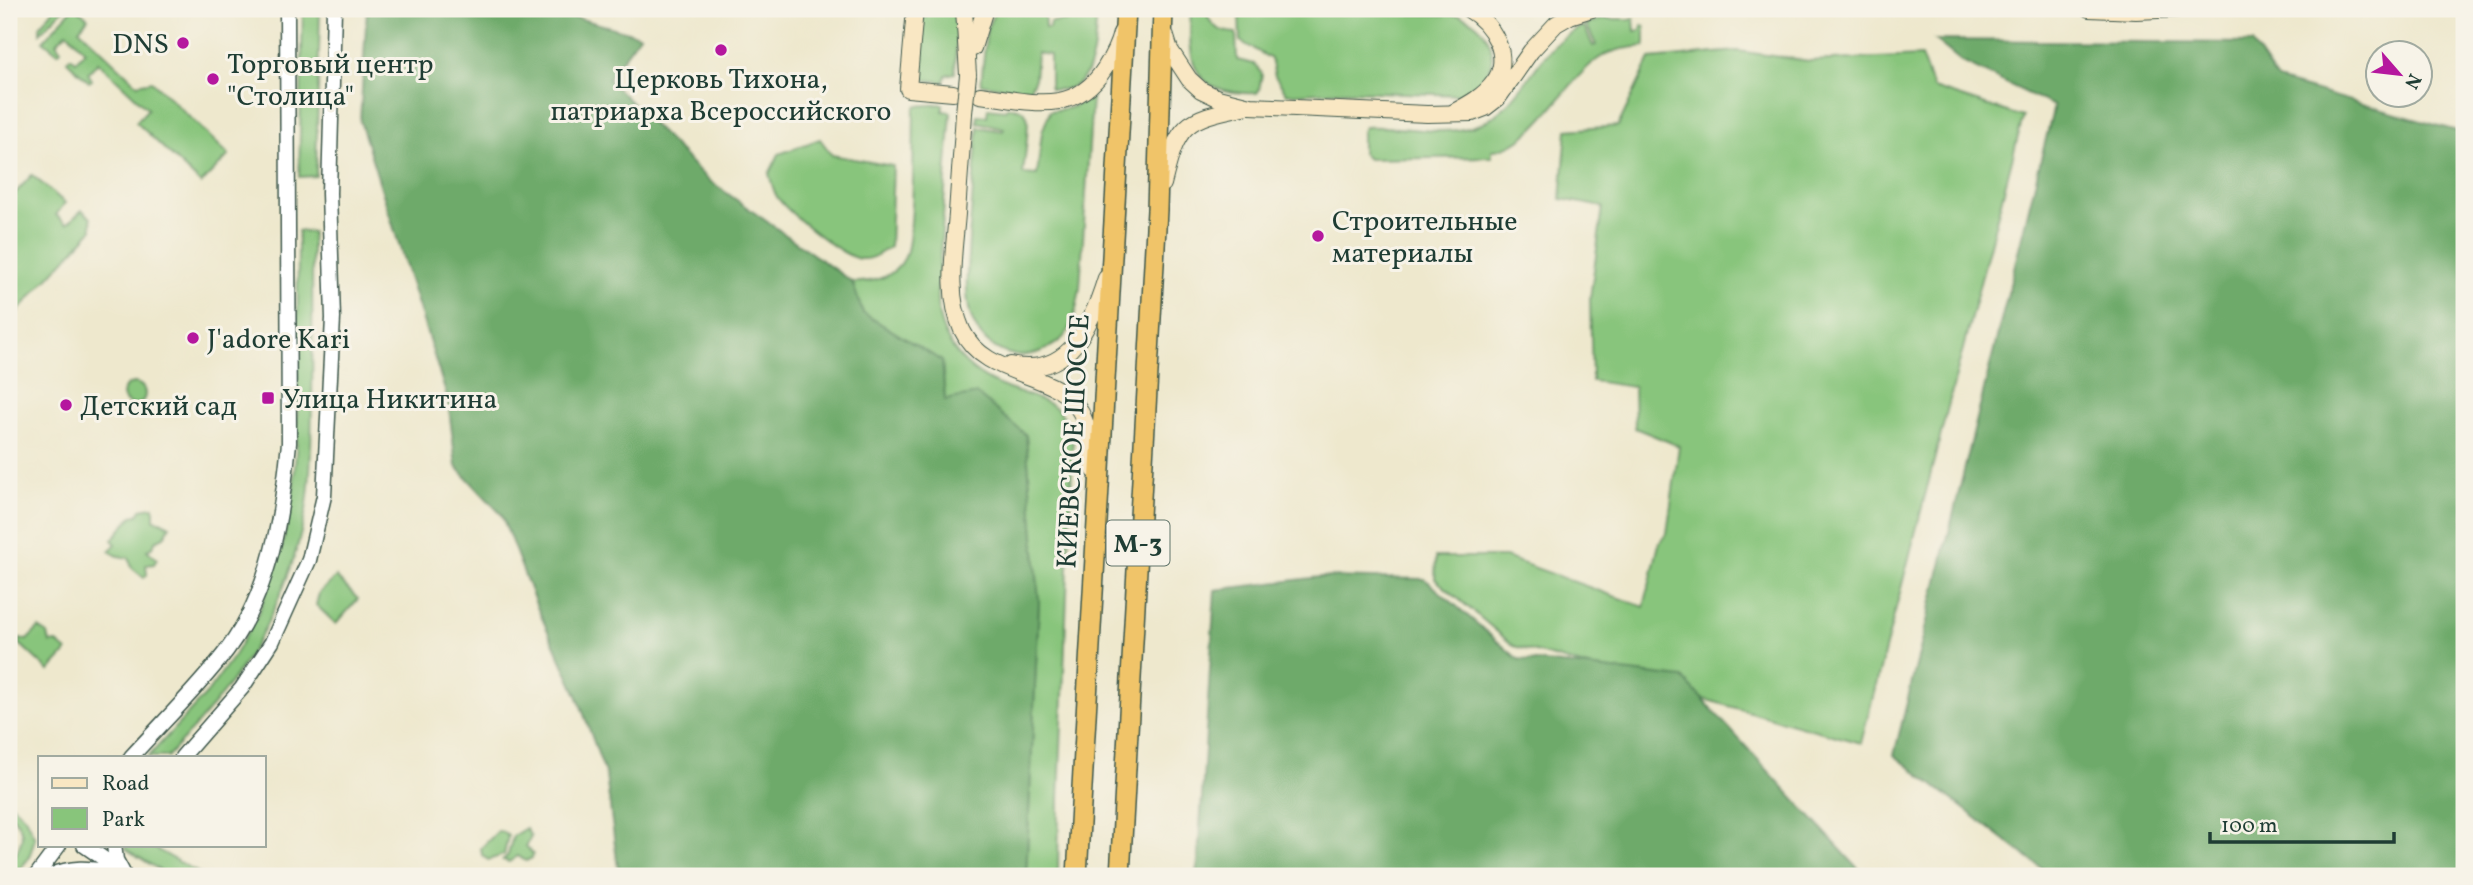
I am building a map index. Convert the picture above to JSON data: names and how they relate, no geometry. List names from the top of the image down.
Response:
{
  "streets": {
    "highway": ["КИЕВСКОЕ ШОССЕ", "М-3"]
  },
  "places": {
    "other": [
      "DNS",
      "Церковь Тихона, патриарха Всероссийского",
      "Торговый центр \"Столица\"",
      "Строительные материалы",
      "J'adore Kari",
      "Детский сад"
    ],
    "transit": ["Улица Никитина"]
  },
  "legend": ["Road", "Park"],
  "scale_bar": "100 m",
  "north": "bottom right"
}
